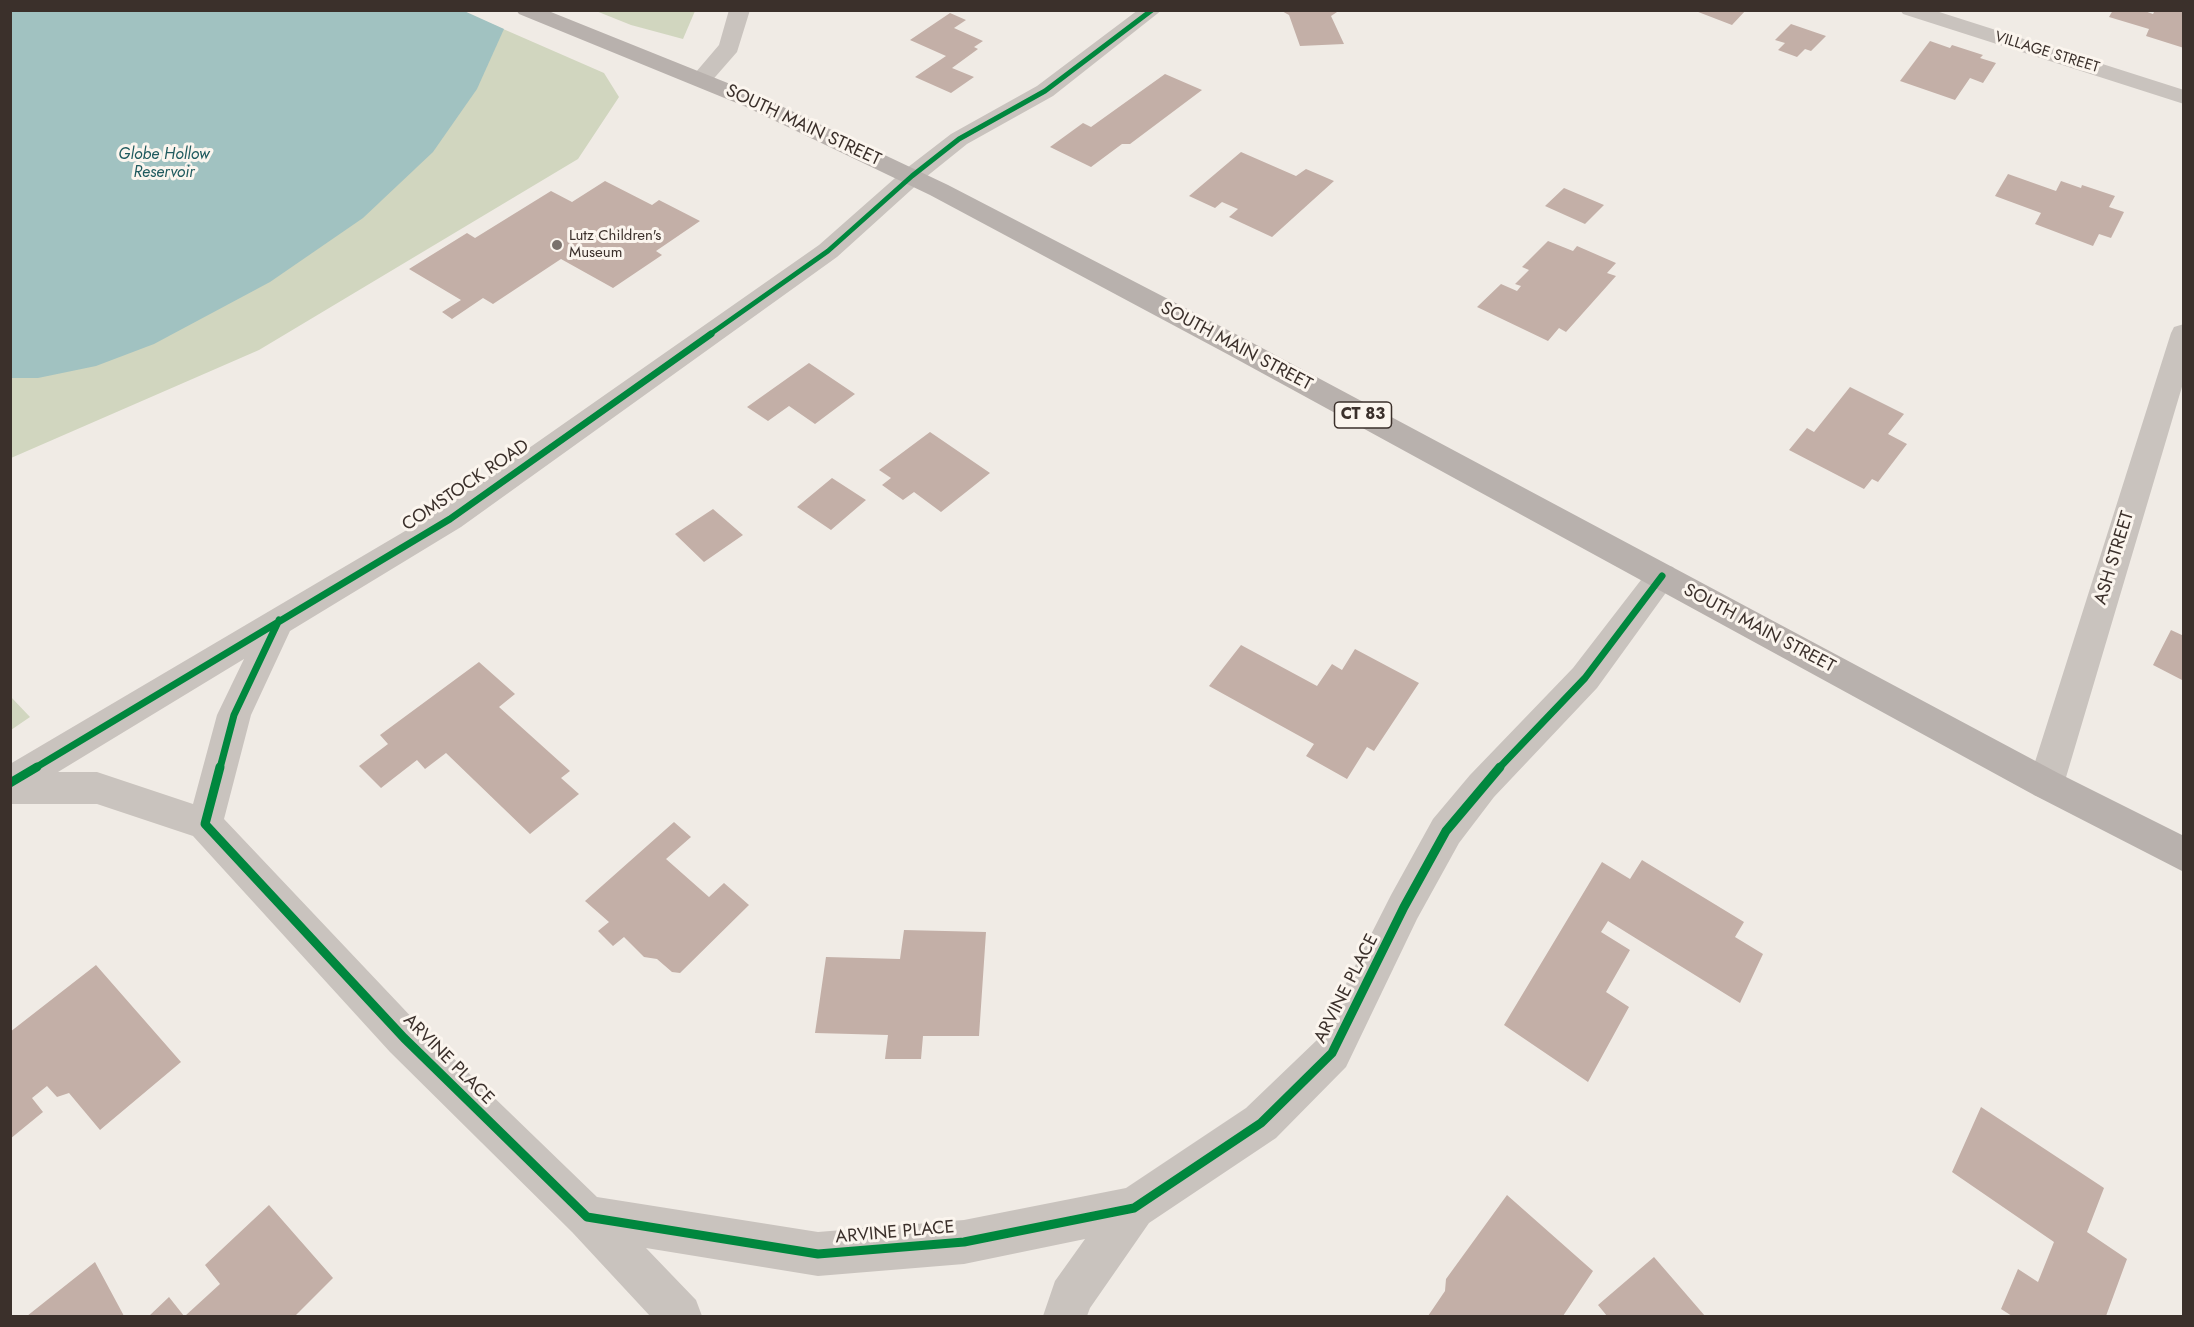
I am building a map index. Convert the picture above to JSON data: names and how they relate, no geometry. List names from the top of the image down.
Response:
{
  "streets": {
    "main road": ["SOUTH MAIN STREET", "CT 83"],
    "street": [
      "VILLAGE STREET",
      "COMSTOCK ROAD",
      "ASH STREET",
      "ARVINE PLACE"
    ]
  },
  "crossings": [
    ["SOUTH MAIN STREET", "COMSTOCK ROAD"],
    ["SOUTH MAIN STREET", "ASH STREET"],
    ["SOUTH MAIN STREET", "ARVINE PLACE"]
  ],
  "water": ["Globe Hollow Reservoir"],
  "places": ["Lutz Children's Museum"]
}
